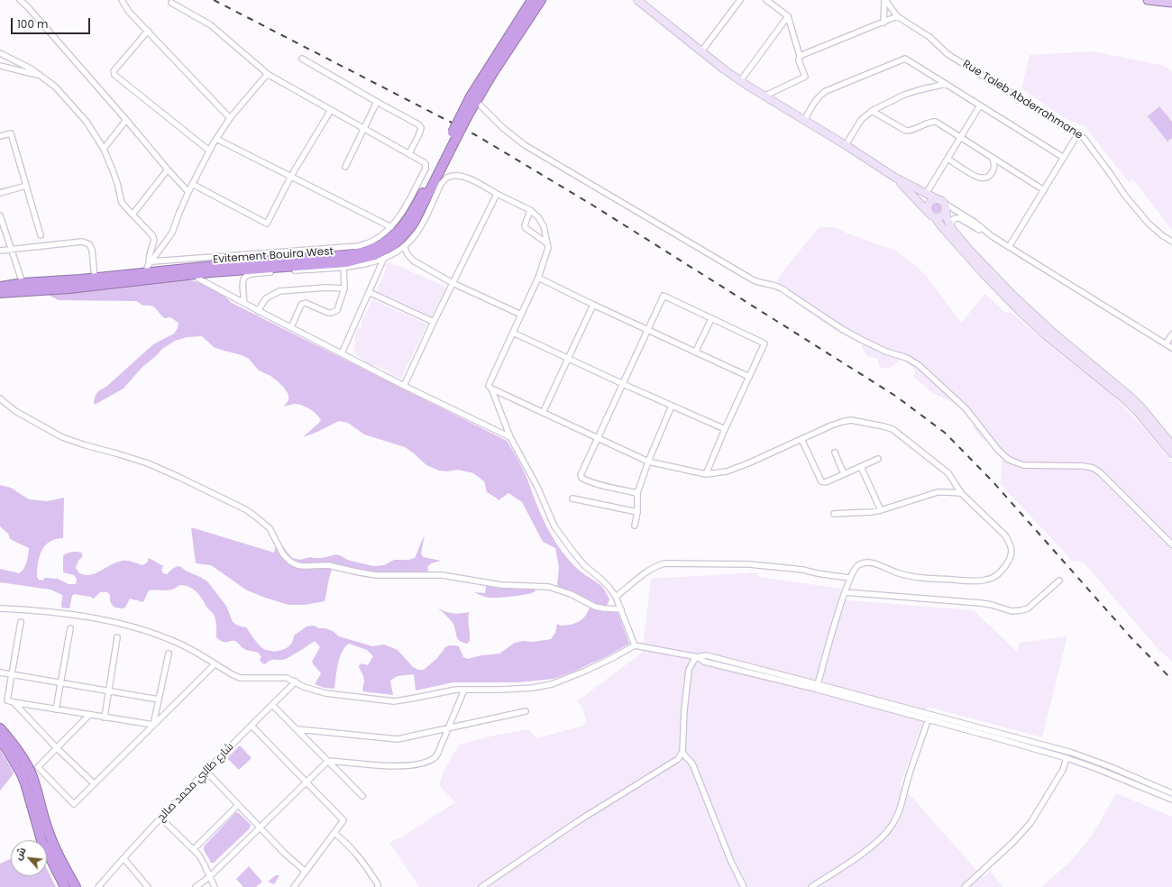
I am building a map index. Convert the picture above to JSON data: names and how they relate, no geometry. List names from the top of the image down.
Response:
{
  "streets": {
    "highway": ["Evitement Bouira West"],
    "street": ["Rue Taleb Abderrahmane", "شارع طالبي محمد صالح"]
  },
  "scale_bar": "100 m",
  "north": "top left"
}
